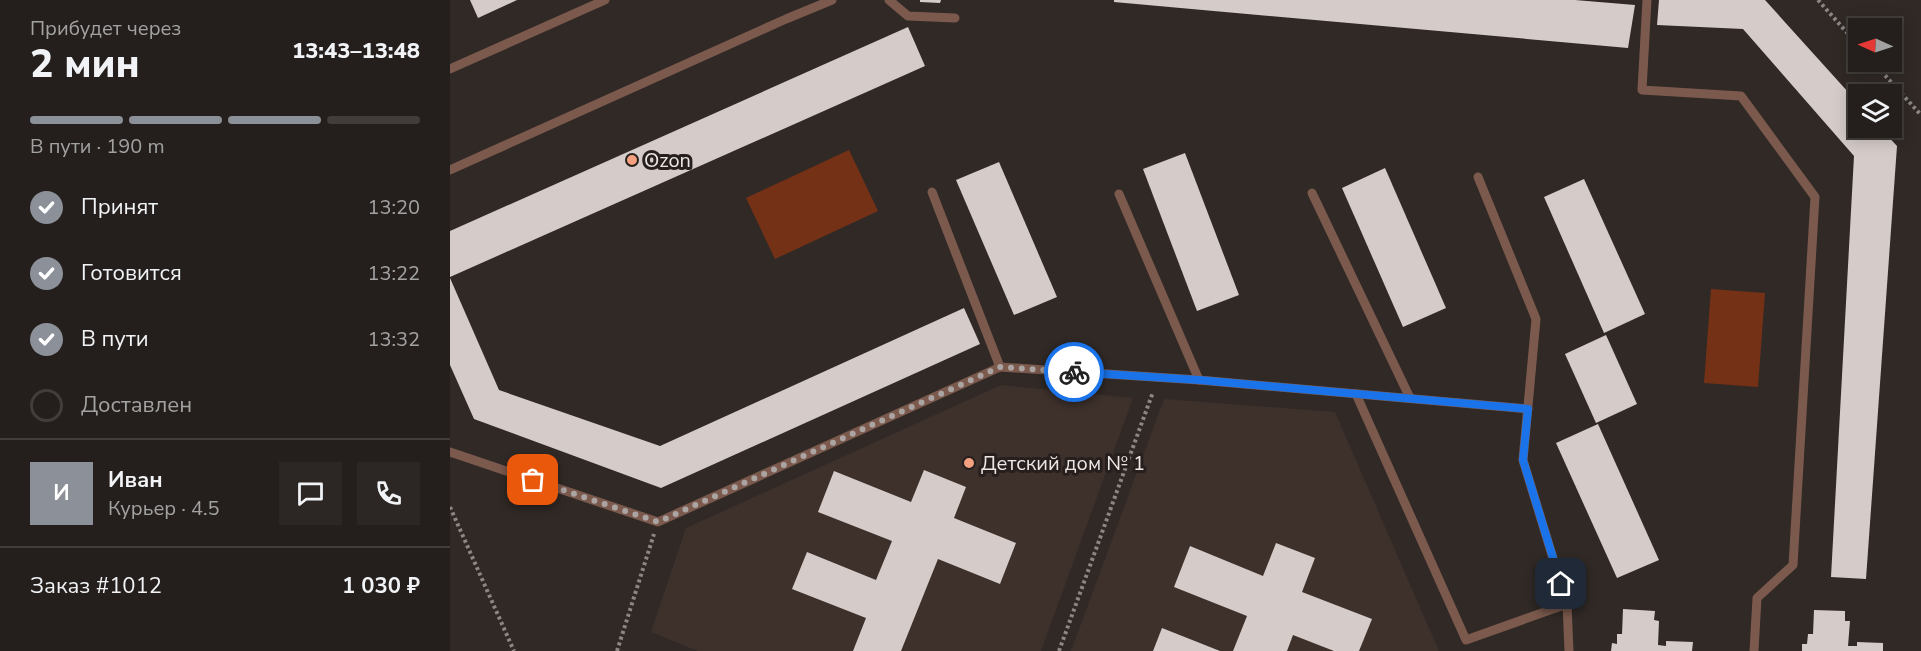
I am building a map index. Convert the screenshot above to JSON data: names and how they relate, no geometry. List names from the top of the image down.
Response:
{
  "places": ["Ozon", "Детский дом № 1"],
  "north": "left",
  "page": {
    "heading": ["2 мин", "Прибудет через", "13:43–13:48"],
    "panel": [
      "Иван",
      "Курьер · 4.5",
      "Заказ #1012",
      "1 030 ₽"
    ],
    "bar": "В пути · 190 m",
    "list": [
      ["Принят", "13:20"],
      ["Готовится", "13:22"],
      ["В пути", "13:32"],
      "Доставлен"
    ],
    "round": "И"
  }
}
